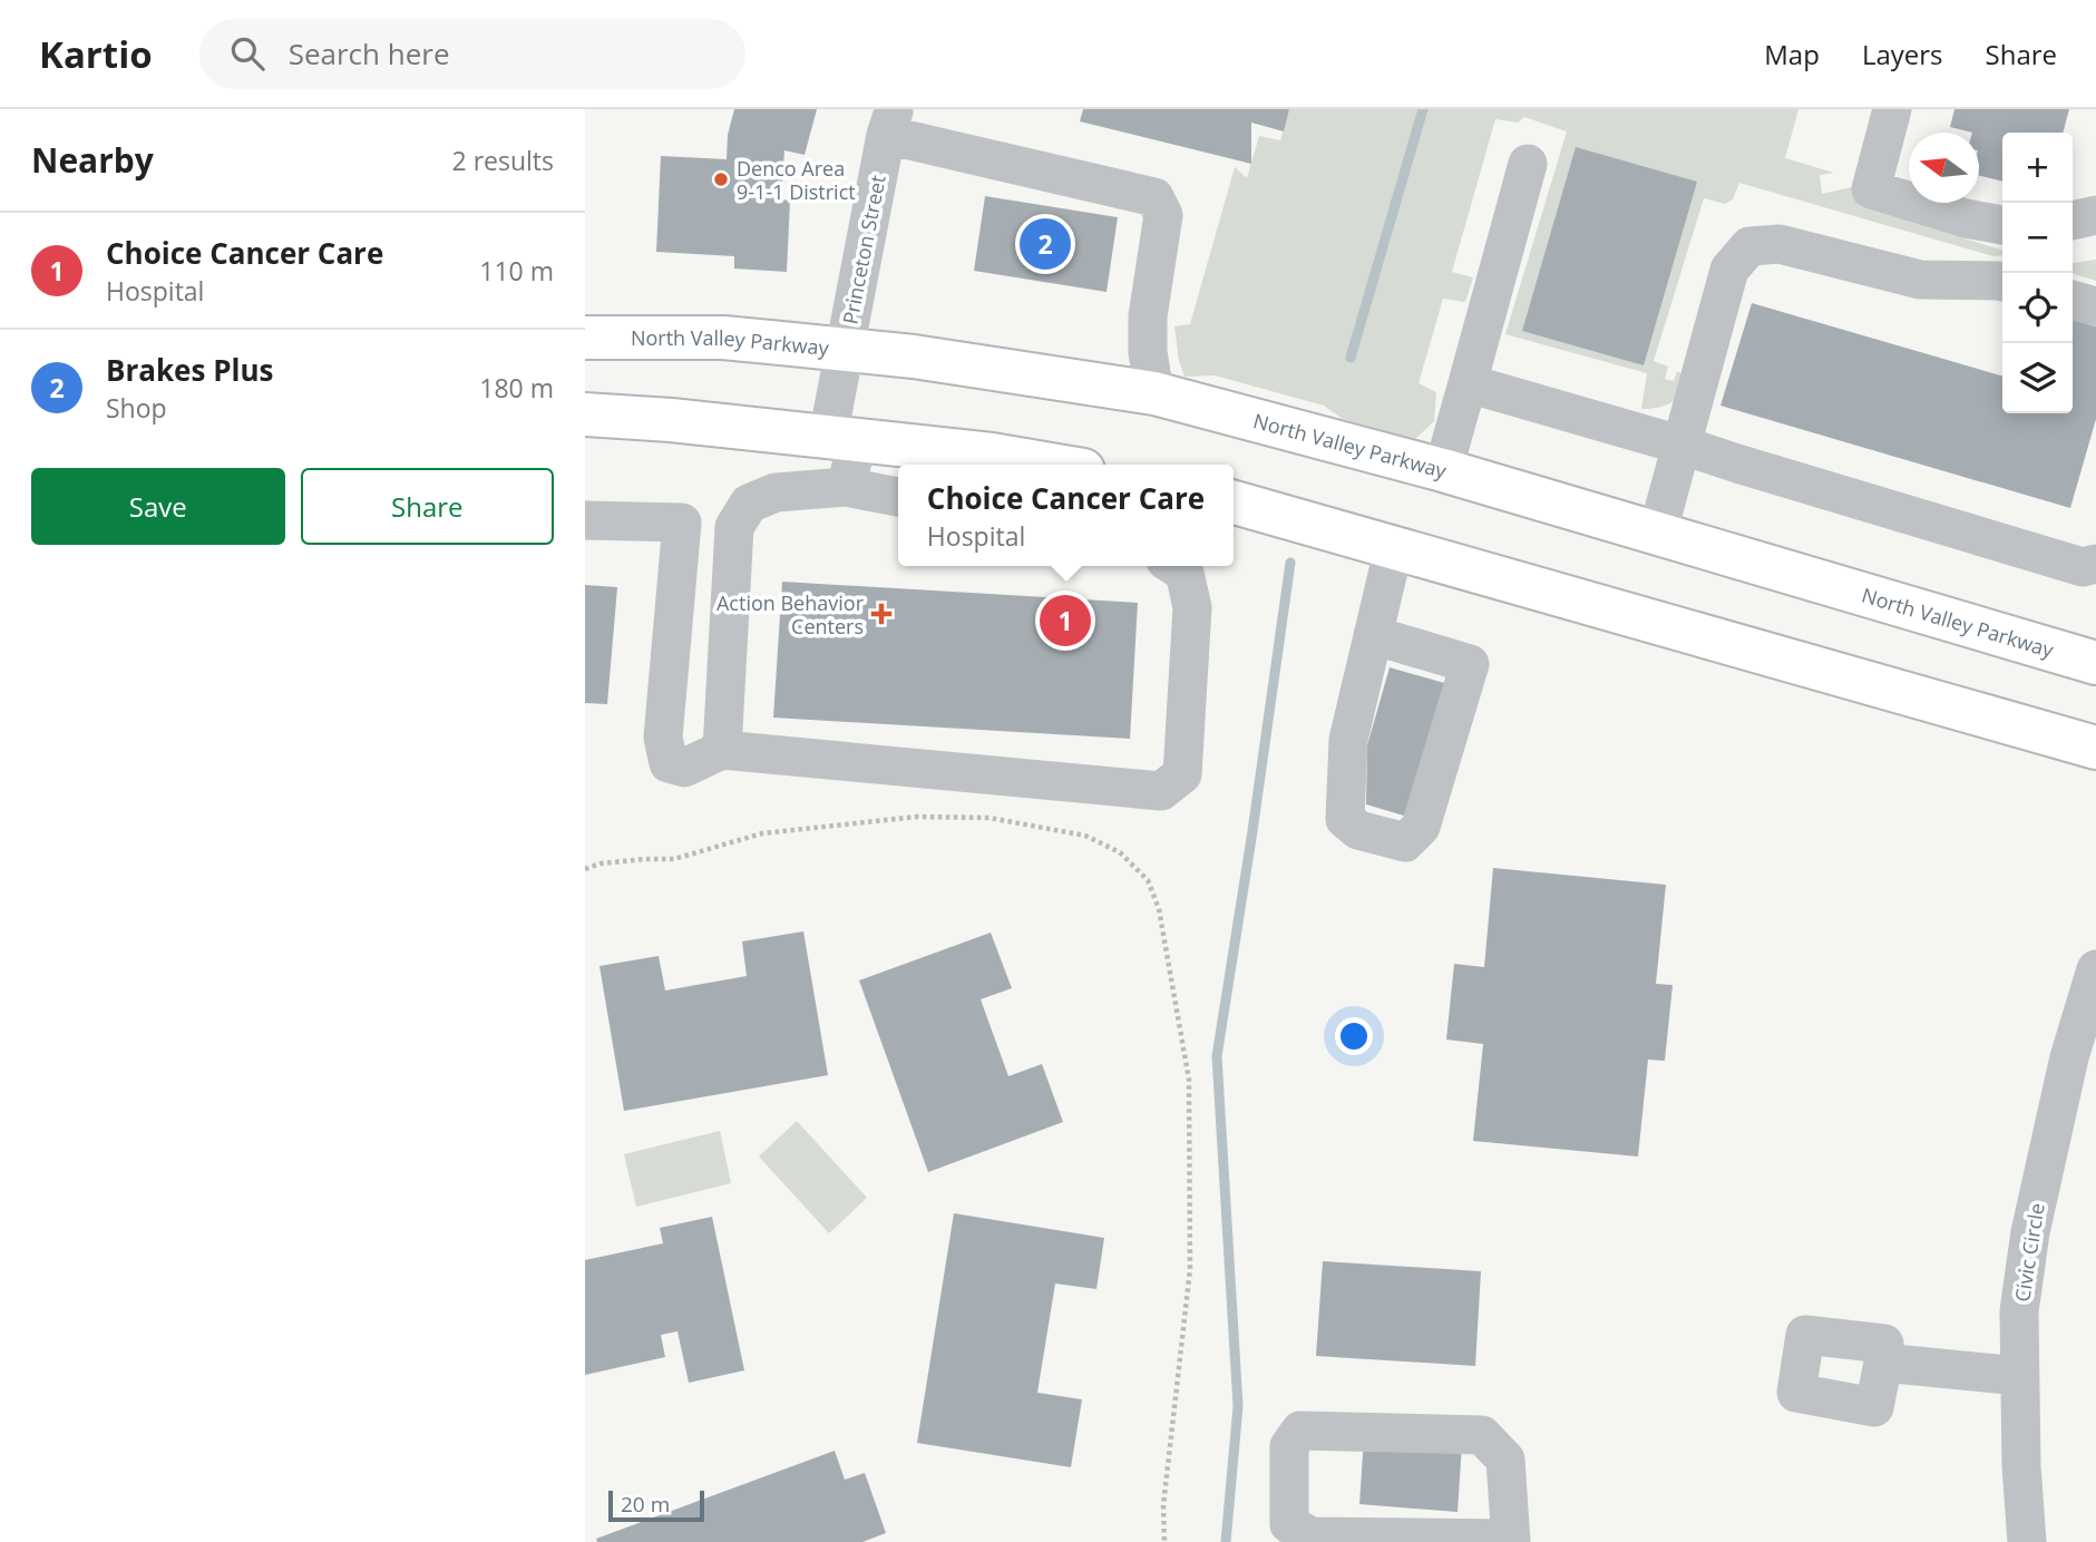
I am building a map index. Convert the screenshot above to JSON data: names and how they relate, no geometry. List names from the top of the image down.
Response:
{
  "streets": {
    "main road": ["North Valley Parkway"],
    "street": ["Princeton Street", "Civic Circle"]
  },
  "crossings": [
    ["Princeton Street", "North Valley Parkway"]
  ],
  "places": {
    "other": ["Denco Area 9-1-1 District"],
    "health": ["Action Behavior Centers"]
  },
  "scale_bar": "20 m",
  "north": "left",
  "page": {
    "header": "Kartio",
    "search": "Search here",
    "nav": ["Map", "Layers", "Share"],
    "heading": ["Nearby", "2 results"],
    "map_buttons": ["+", "−"],
    "list": [
      {
        "mark": "1",
        "name": "Choice Cancer Care",
        "note": "Hospital",
        "value": "110 m"
      },
      {
        "mark": "2",
        "name": "Brakes Plus",
        "note": "Shop",
        "value": "180 m"
      }
    ],
    "pins": ["2", "1"],
    "buttons": ["Save", "Share"],
    "popup": ["Choice Cancer Care", "Hospital"],
    "scale": "20 m"
  }
}
